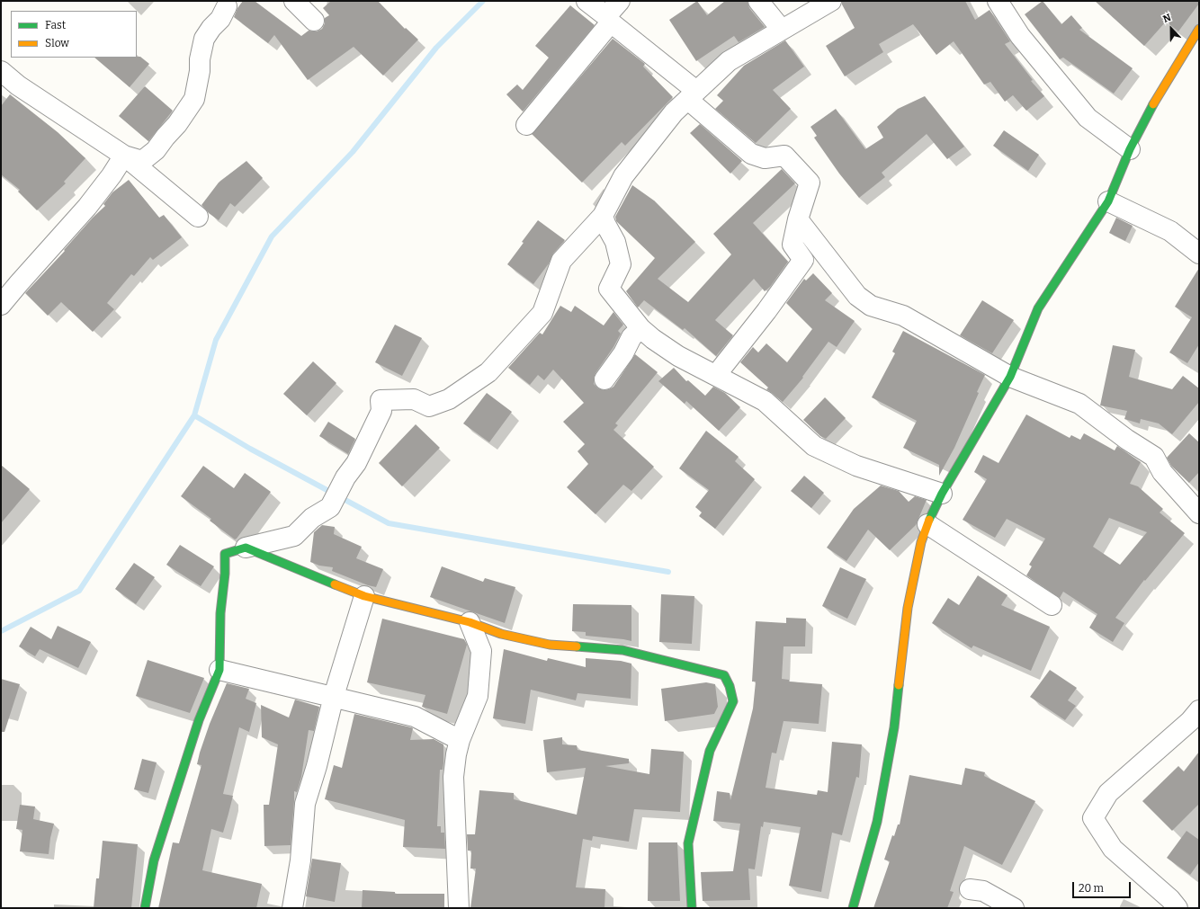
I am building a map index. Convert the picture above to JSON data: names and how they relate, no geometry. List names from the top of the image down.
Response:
{
  "legend": ["Fast", "Slow"],
  "scale_bar": "20 m",
  "north": "top"
}
